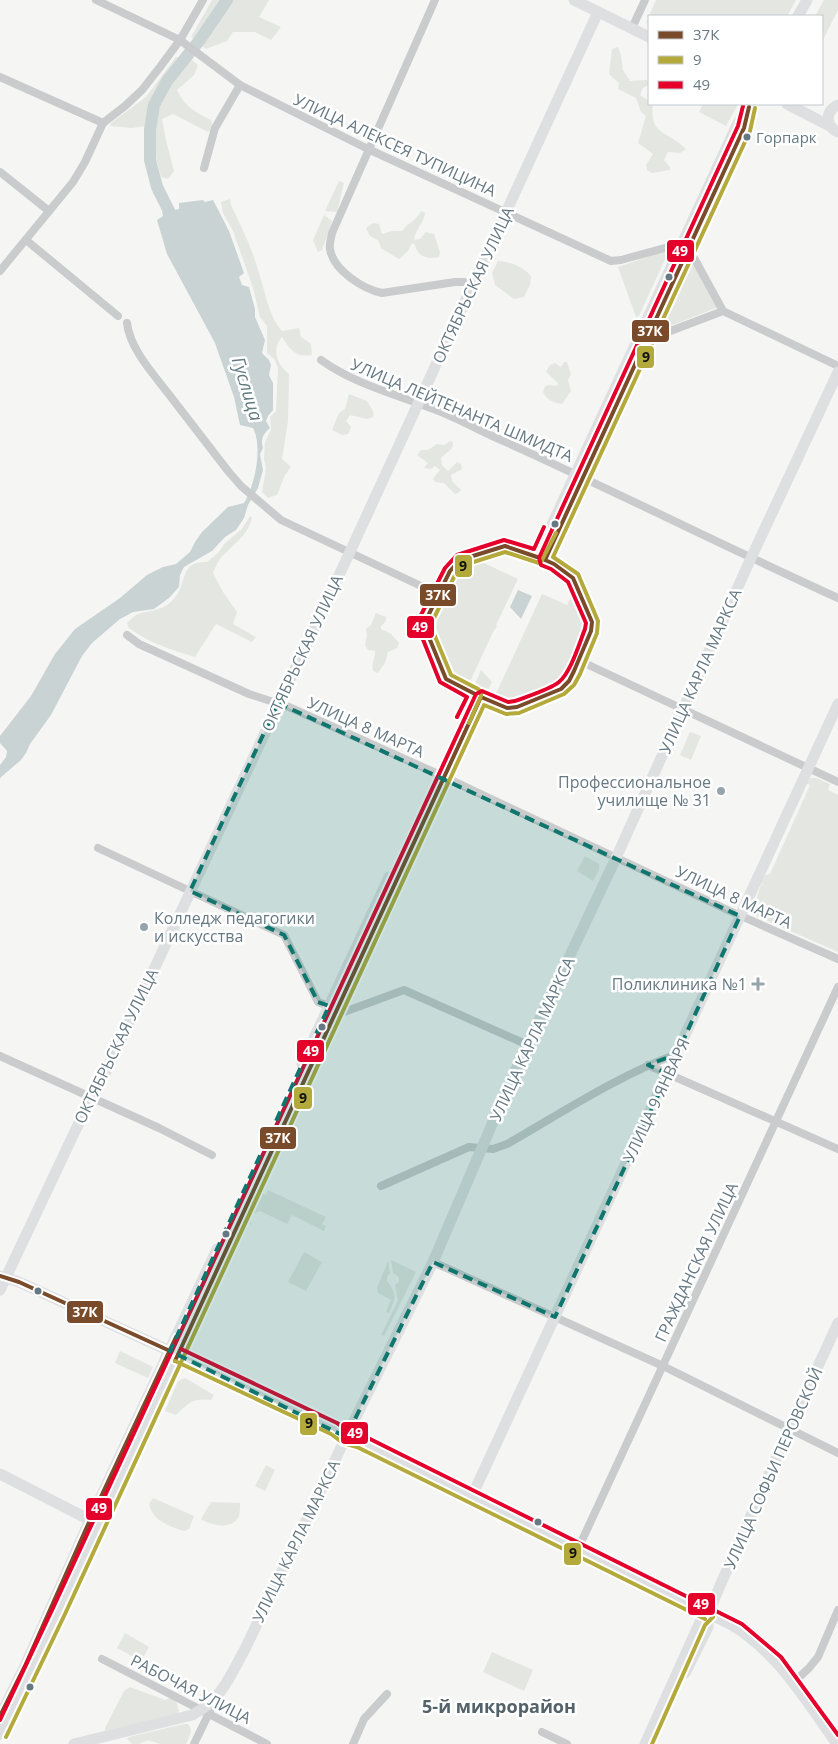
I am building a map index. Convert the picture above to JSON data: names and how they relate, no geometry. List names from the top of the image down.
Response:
{
  "streets": {
    "street": [
      "УЛИЦА АЛЕКСЕЯ ТУПИЦИНА",
      "ОКТЯБРЬСКАЯ УЛИЦА",
      "УЛИЦА ЛЕЙТЕНАНТА ШМИДТА",
      "УЛИЦА КАРЛА МАРКСА",
      "УЛИЦА 8 МАРТА",
      "УЛИЦА 9 ЯНВАРЯ",
      "ГРАЖДАНСКАЯ УЛИЦА",
      "УЛИЦА СОФЬИ ПЕРОВСКОЙ",
      "РАБОЧАЯ УЛИЦА"
    ]
  },
  "crossings": [
    ["УЛИЦА АЛЕКСЕЯ ТУПИЦИНА", "ОКТЯБРЬСКАЯ УЛИЦА"],
    ["ОКТЯБРЬСКАЯ УЛИЦА", "УЛИЦА ЛЕЙТЕНАНТА ШМИДТА"],
    ["ОКТЯБРЬСКАЯ УЛИЦА", "УЛИЦА 8 МАРТА"],
    ["УЛИЦА ЛЕЙТЕНАНТА ШМИДТА", "УЛИЦА КАРЛА МАРКСА"],
    ["УЛИЦА КАРЛА МАРКСА", "УЛИЦА 8 МАРТА"],
    ["УЛИЦА КАРЛА МАРКСА", "РАБОЧАЯ УЛИЦА"],
    ["УЛИЦА 8 МАРТА", "УЛИЦА 9 ЯНВАРЯ"]
  ],
  "districts": ["5-й микрорайон"],
  "water": ["Гуслица"],
  "places": {
    "other": ["Горпарк", "Профессиональное училище № 31", "Колледж педагогики и искусства"],
    "health": ["Поликлиника №1"]
  },
  "lines": ["transit line 49", "transit line 37К", "transit line 9"],
  "legend": ["37К", "9", "49"]
}
